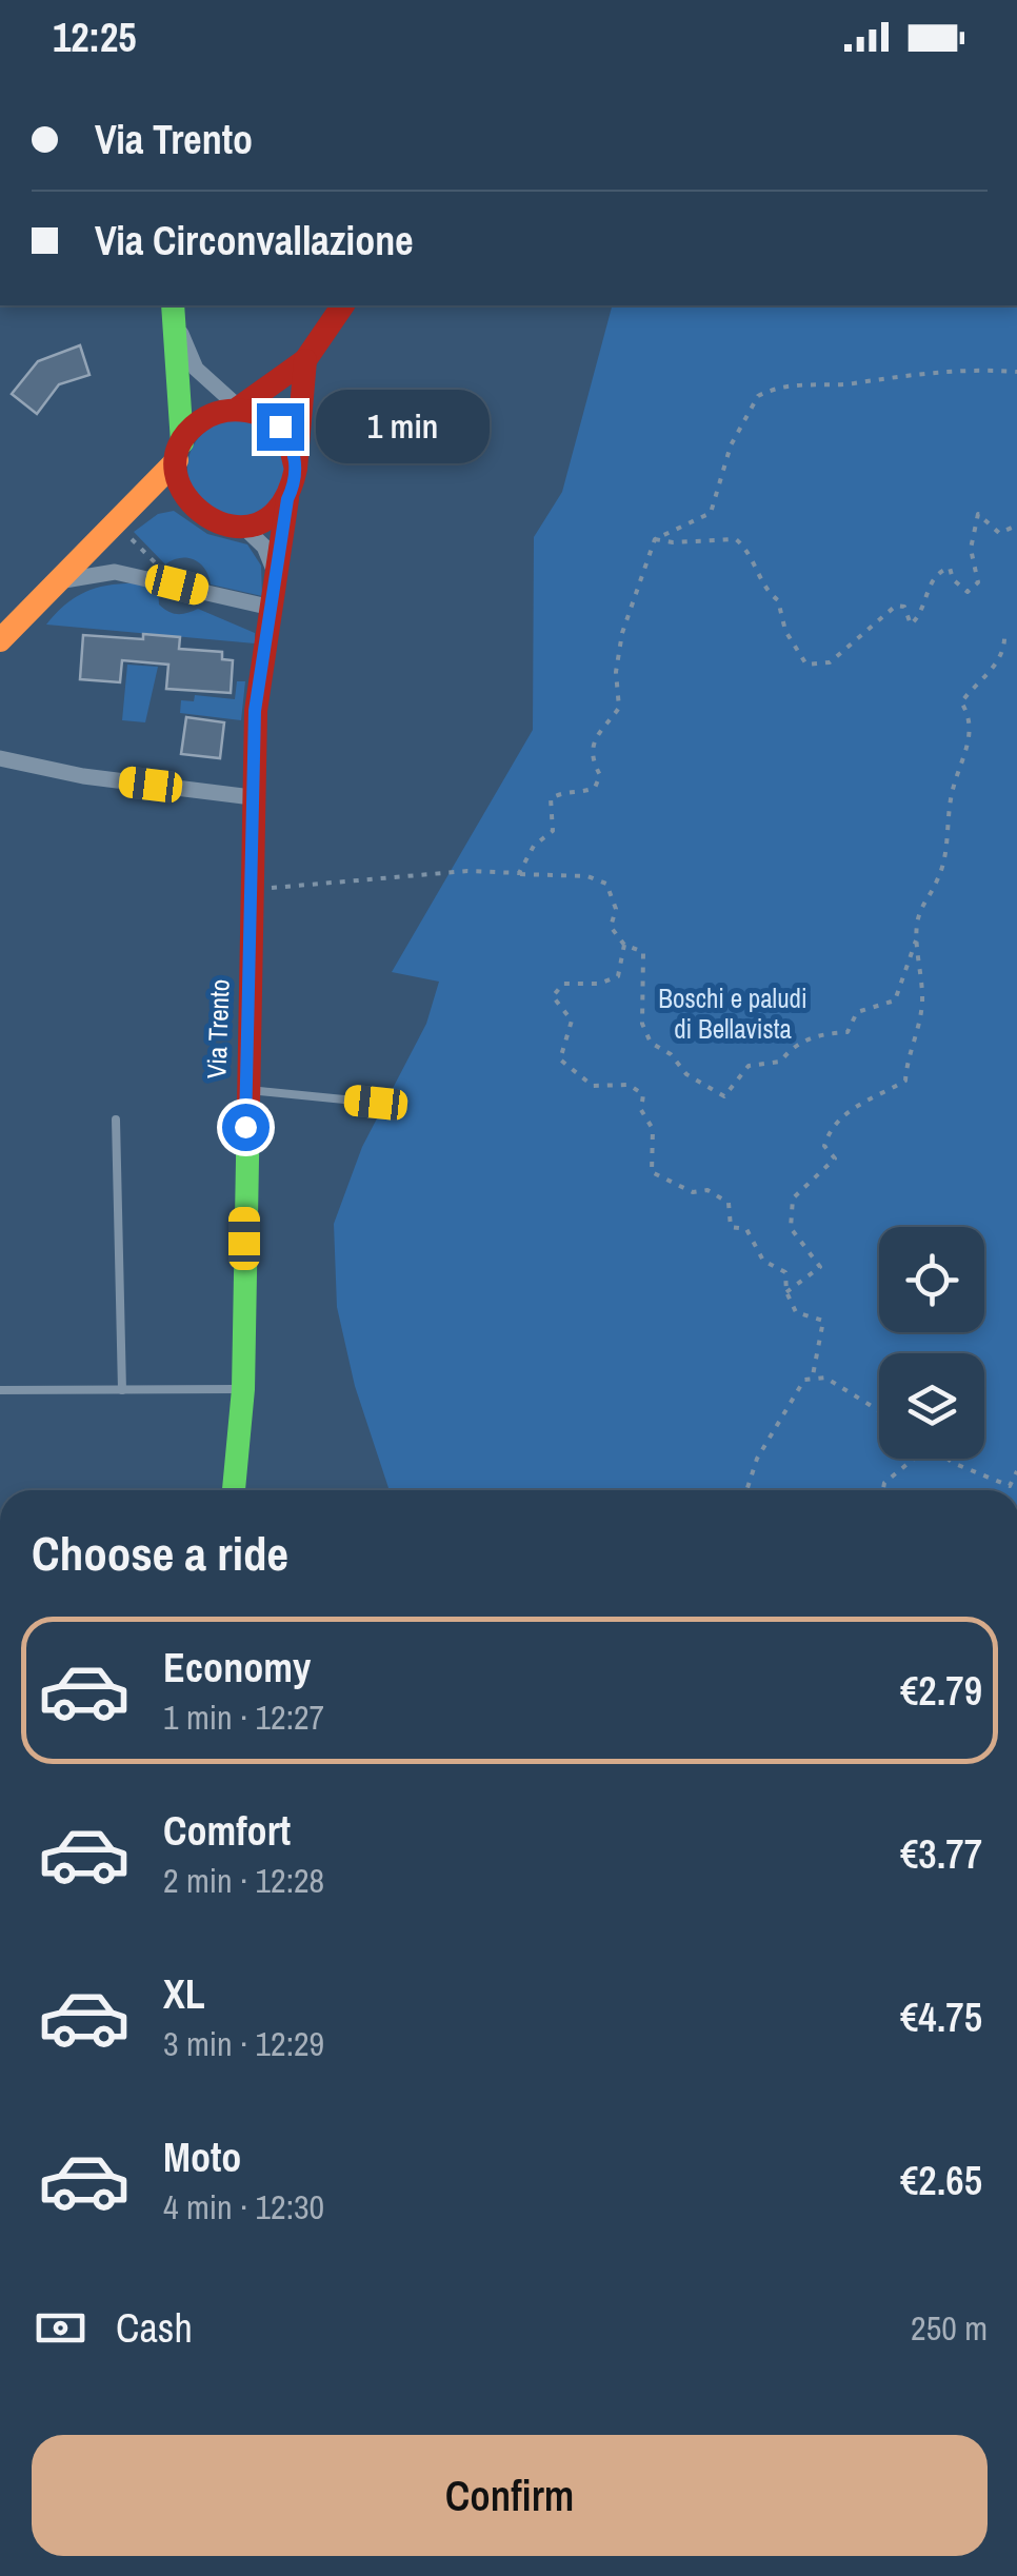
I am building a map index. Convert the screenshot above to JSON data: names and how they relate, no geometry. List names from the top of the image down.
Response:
{
  "streets": {
    "street": ["Via Trento"]
  },
  "parks": ["Boschi e paludi di Bellavista"],
  "page": {
    "status": "12:25",
    "banner": ["Via Trento", "Via Circonvallazione"],
    "bubble": "1 min",
    "heading": "Choose a ride",
    "list": [
      {
        "name": "Economy",
        "note": "1 min · 12:27",
        "value": "€2.79"
      },
      {
        "name": "Comfort",
        "note": "2 min · 12:28",
        "value": "€3.77"
      },
      {
        "name": "XL",
        "note": "3 min · 12:29",
        "value": "€4.75"
      },
      {
        "name": "Moto",
        "note": "4 min · 12:30",
        "value": "€2.65"
      }
    ],
    "pay": ["Cash", "250 m"],
    "buttons": "Confirm"
  }
}
